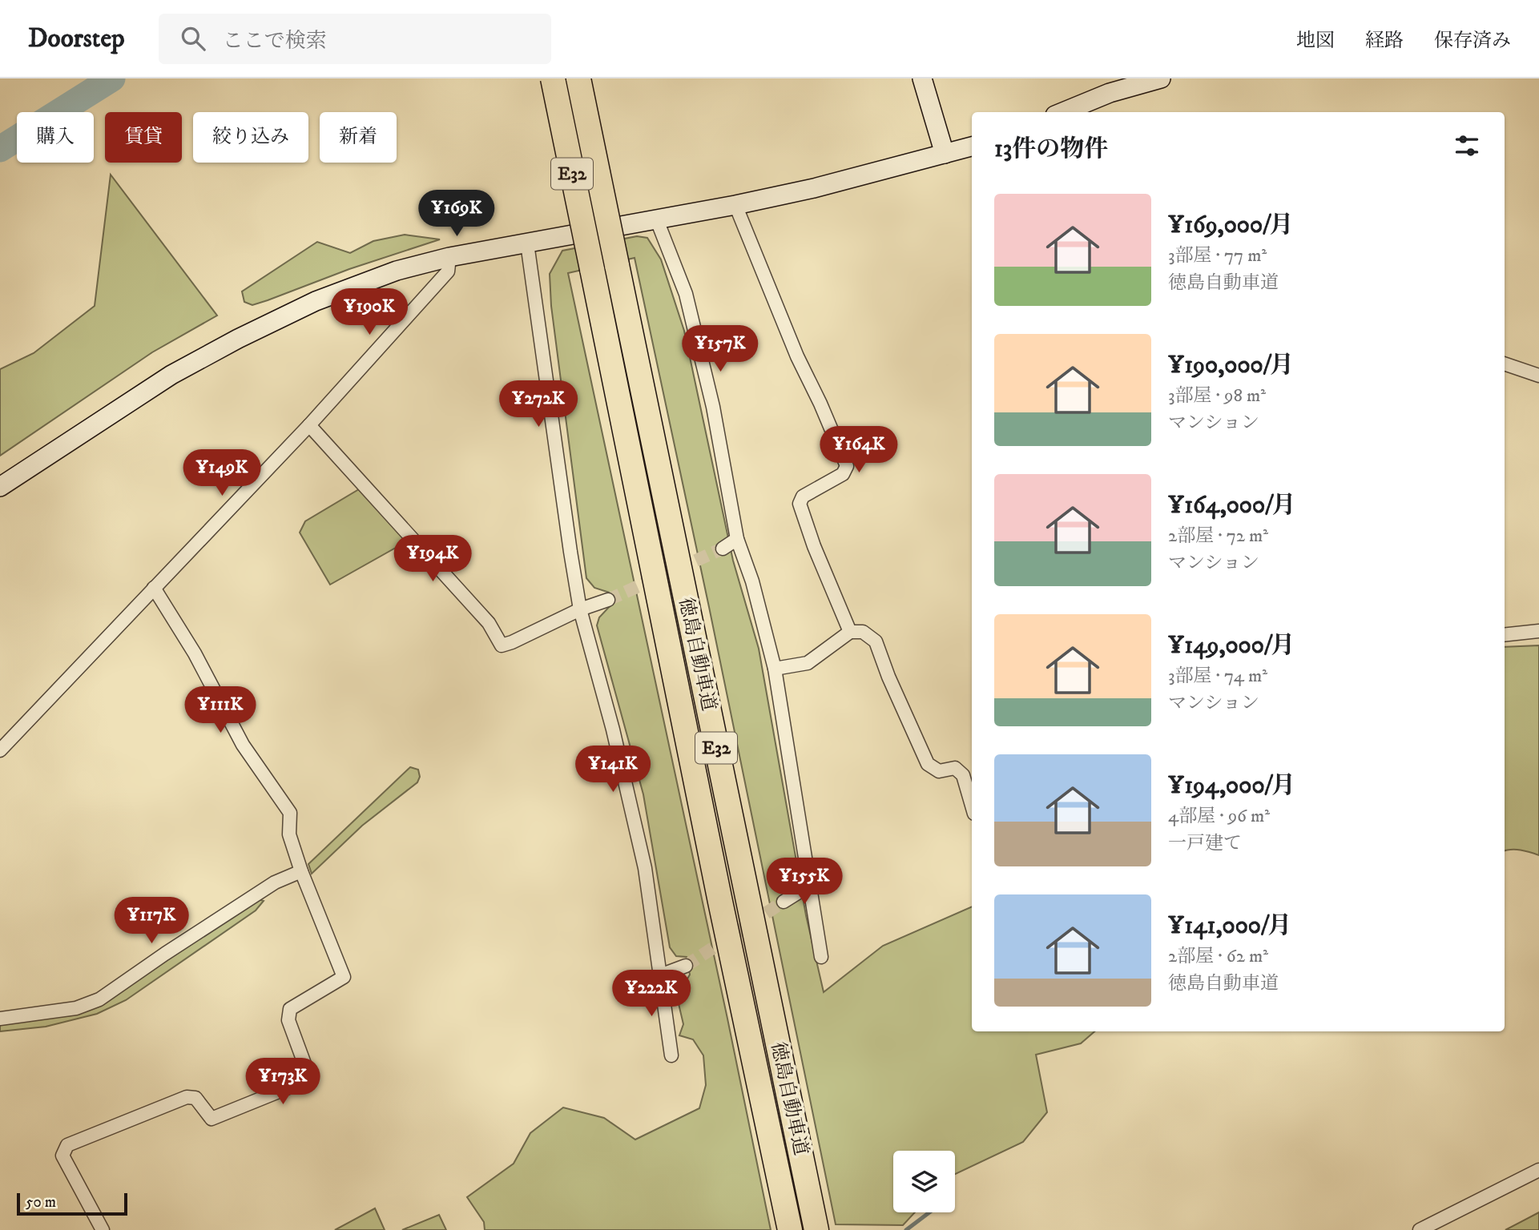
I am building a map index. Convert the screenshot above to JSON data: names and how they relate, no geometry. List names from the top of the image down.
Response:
{
  "streets": {
    "highway": ["E32", "徳島自動車道"]
  },
  "scale_bar": "50 m",
  "page": {
    "header": "Doorstep",
    "search": "ここで検索",
    "nav": ["地図", "経路", "保存済み"],
    "chip": [
      "購入",
      "賃貸",
      "絞り込み",
      "新着"
    ],
    "heading": "13件の物件",
    "list": [
      {
        "name": "¥169,000/月",
        "note": "3部屋 · 77 m² · 徳島自動車道"
      },
      {
        "name": "¥190,000/月",
        "note": "3部屋 · 98 m² · マンション"
      },
      {
        "name": "¥164,000/月",
        "note": "2部屋 · 72 m² · マンション"
      },
      {
        "name": "¥149,000/月",
        "note": "3部屋 · 74 m² · マンション"
      },
      {
        "name": "¥194,000/月",
        "note": "4部屋 · 96 m² · 一戸建て"
      },
      {
        "name": "¥141,000/月",
        "note": "2部屋 · 62 m² · 徳島自動車道"
      }
    ],
    "price": [
      "¥169K",
      "¥190K",
      "¥157K",
      "¥272K",
      "¥164K",
      "¥149K",
      "¥194K",
      "¥111K",
      "¥141K",
      "¥155K",
      "¥117K",
      "¥222K",
      "¥173K"
    ],
    "scale": "50 m"
  }
}
